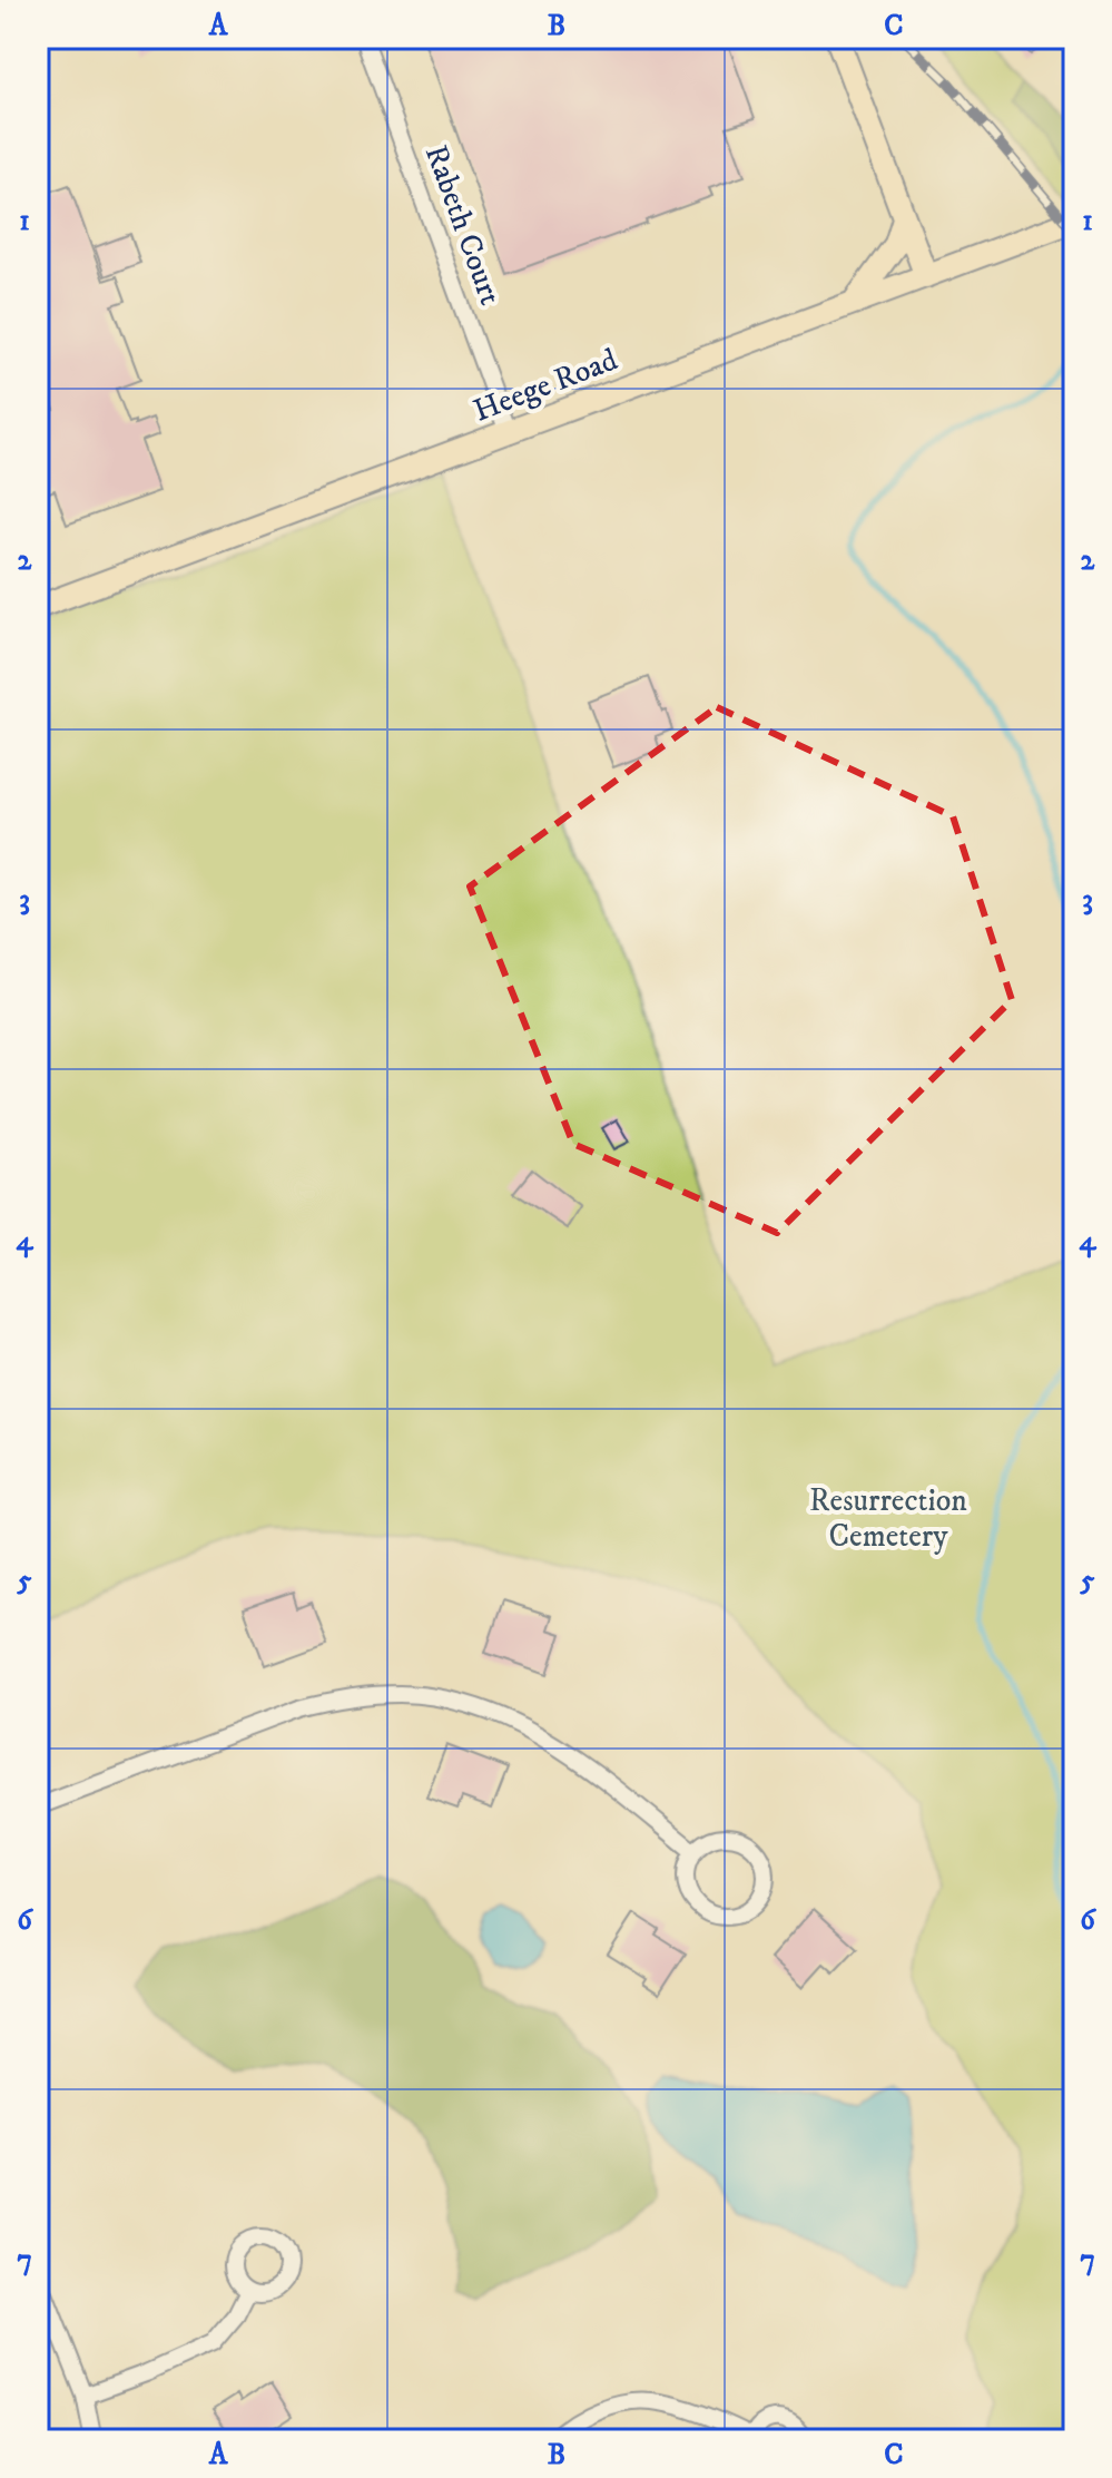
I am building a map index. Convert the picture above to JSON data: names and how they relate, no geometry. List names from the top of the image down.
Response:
{
  "streets": {
    "street": ["Rabeth Court", "Heege Road"]
  },
  "crossings": [
    ["Rabeth Court", "Heege Road"]
  ],
  "parks": ["Resurrection Cemetery"],
  "grid": {
    "columns": ["A", "B", "C"],
    "rows": [
      "1",
      "2",
      "3",
      "4",
      "5",
      "6",
      "7"
    ]
  }
}
